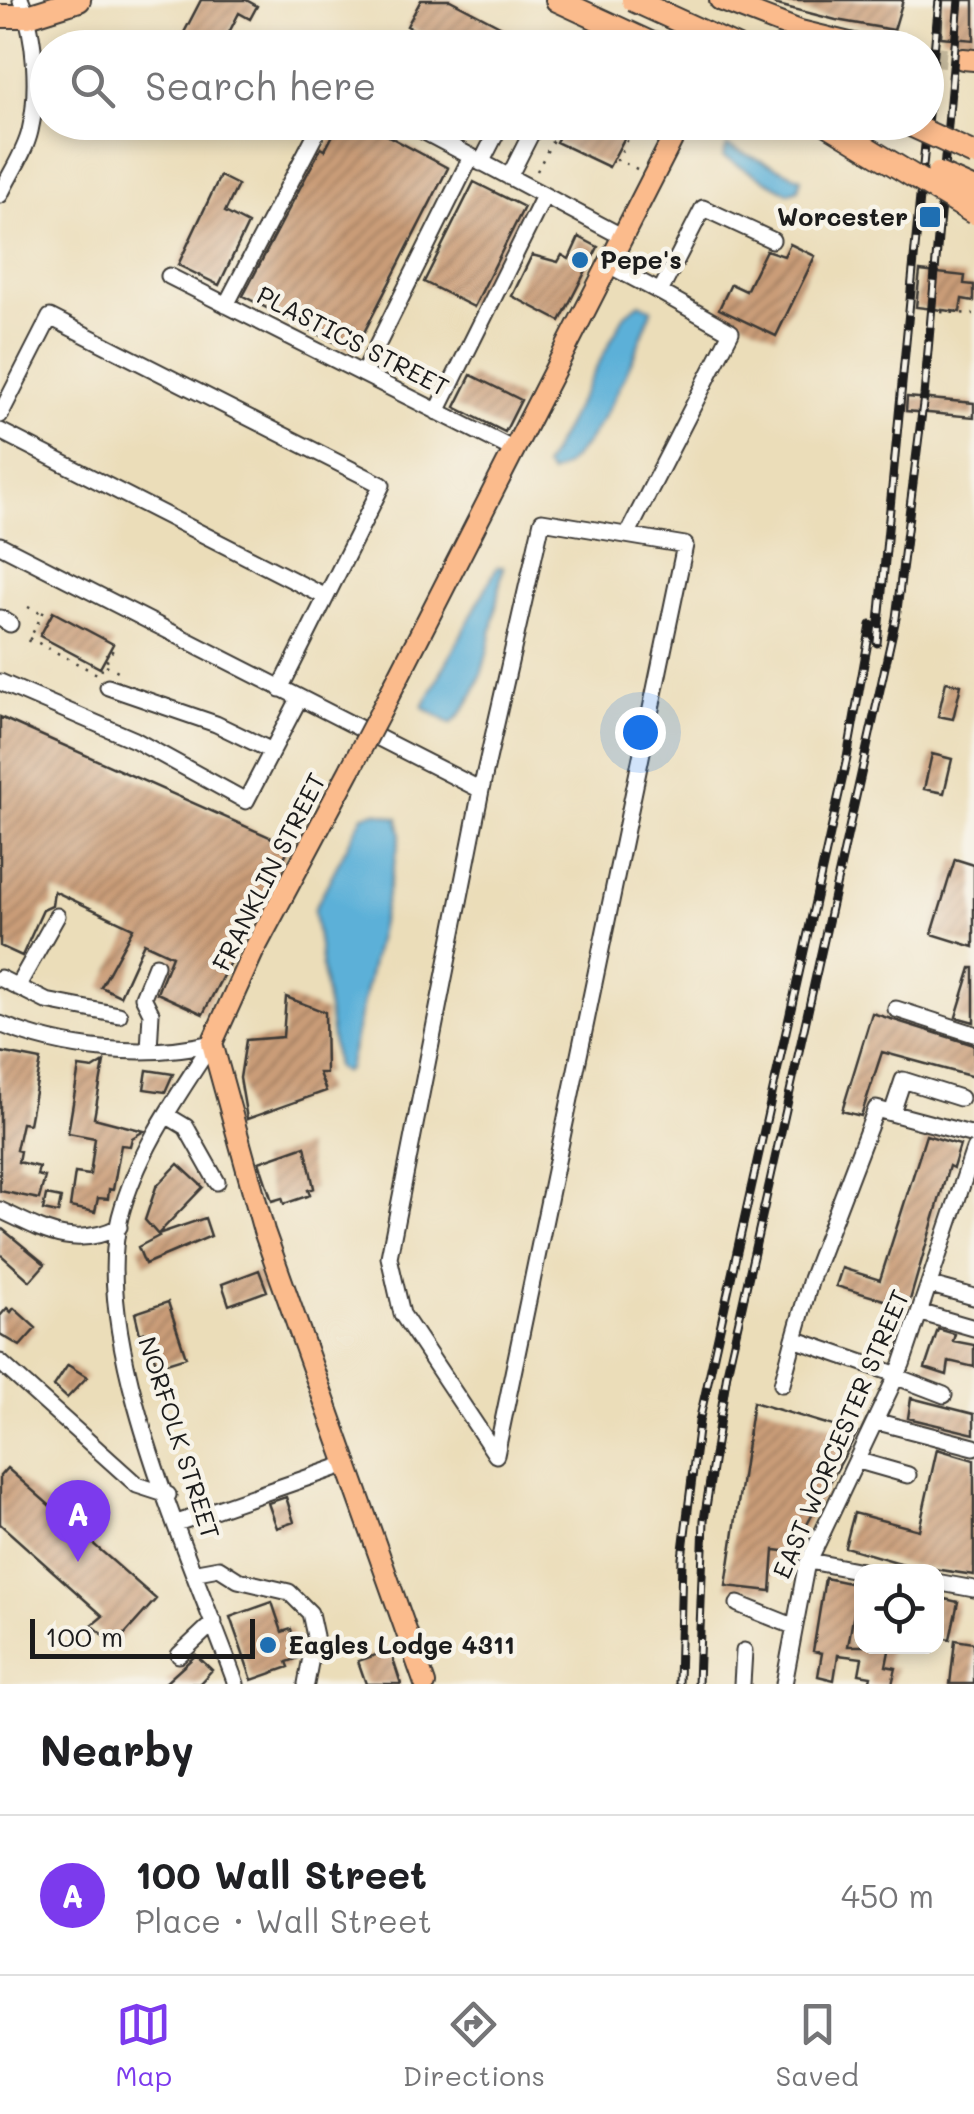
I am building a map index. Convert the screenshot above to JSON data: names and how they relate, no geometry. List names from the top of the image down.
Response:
{
  "streets": {
    "main road": ["FRANKLIN STREET"],
    "street": ["PLASTICS STREET", "EAST WORCESTER STREET", "NORFOLK STREET"]
  },
  "crossings": [
    ["PLASTICS STREET", "FRANKLIN STREET"],
    ["FRANKLIN STREET", "NORFOLK STREET"]
  ],
  "places": {
    "transit": ["Worcester"],
    "other": ["Pepe's", "Eagles Lodge 4311"]
  },
  "scale_bar": "100 m",
  "page": {
    "search": "Search here",
    "pins": "A",
    "scale": "100 m",
    "heading": "Nearby",
    "list": [
      {
        "mark": "A",
        "name": "100 Wall Street",
        "note": "Place · Wall Street",
        "value": "450 m"
      }
    ],
    "nav": ["Map", "Directions", "Saved"]
  }
}
